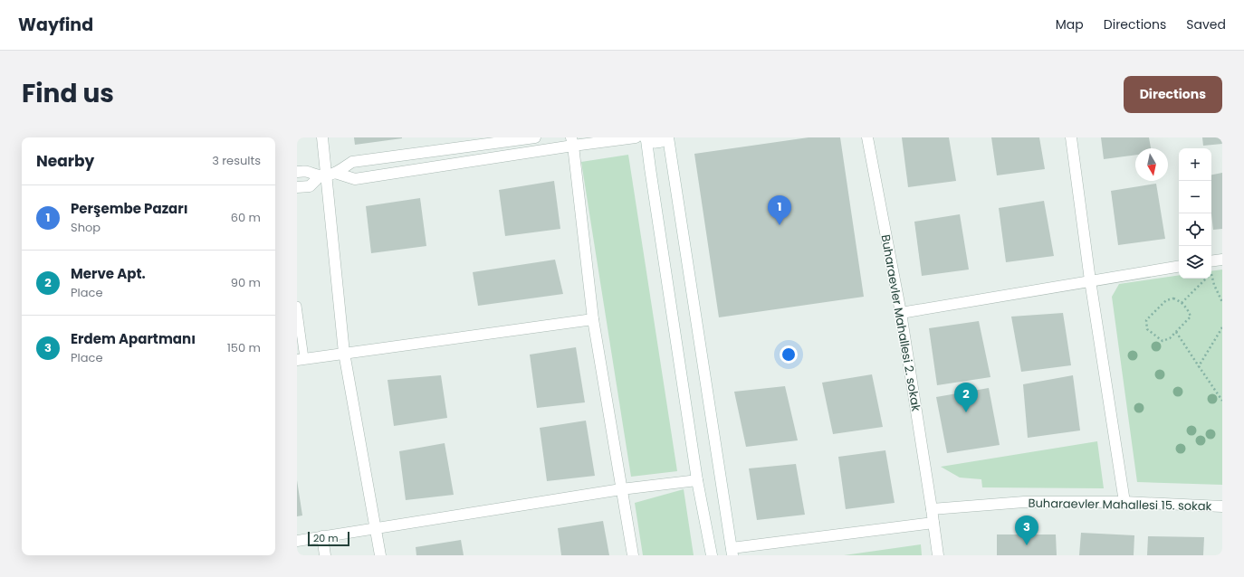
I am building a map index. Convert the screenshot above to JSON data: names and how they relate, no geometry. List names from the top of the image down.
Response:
{
  "streets": {
    "street": ["Buharaevler Mahallesi 2. sokak", "Buharaevler Mahallesi 15. sokak"]
  },
  "crossings": [
    ["Buharaevler Mahallesi 2. sokak", "Buharaevler Mahallesi 15. sokak"]
  ],
  "scale_bar": "20 m",
  "north": "bottom",
  "page": {
    "header": "Wayfind",
    "nav": ["Map", "Directions", "Saved"],
    "title": "Find us",
    "buttons": "Directions",
    "heading": ["Nearby", "3 results"],
    "map_buttons": ["+", "−"],
    "list": [
      {
        "mark": "1",
        "name": "Perşembe Pazarı",
        "note": "Shop",
        "value": "60 m"
      },
      {
        "mark": "2",
        "name": "Merve Apt.",
        "note": "Place",
        "value": "90 m"
      },
      {
        "mark": "3",
        "name": "Erdem Apartmanı",
        "note": "Place",
        "value": "150 m"
      }
    ],
    "pins": ["1", "2", "3"],
    "scale": "20 m"
  }
}
